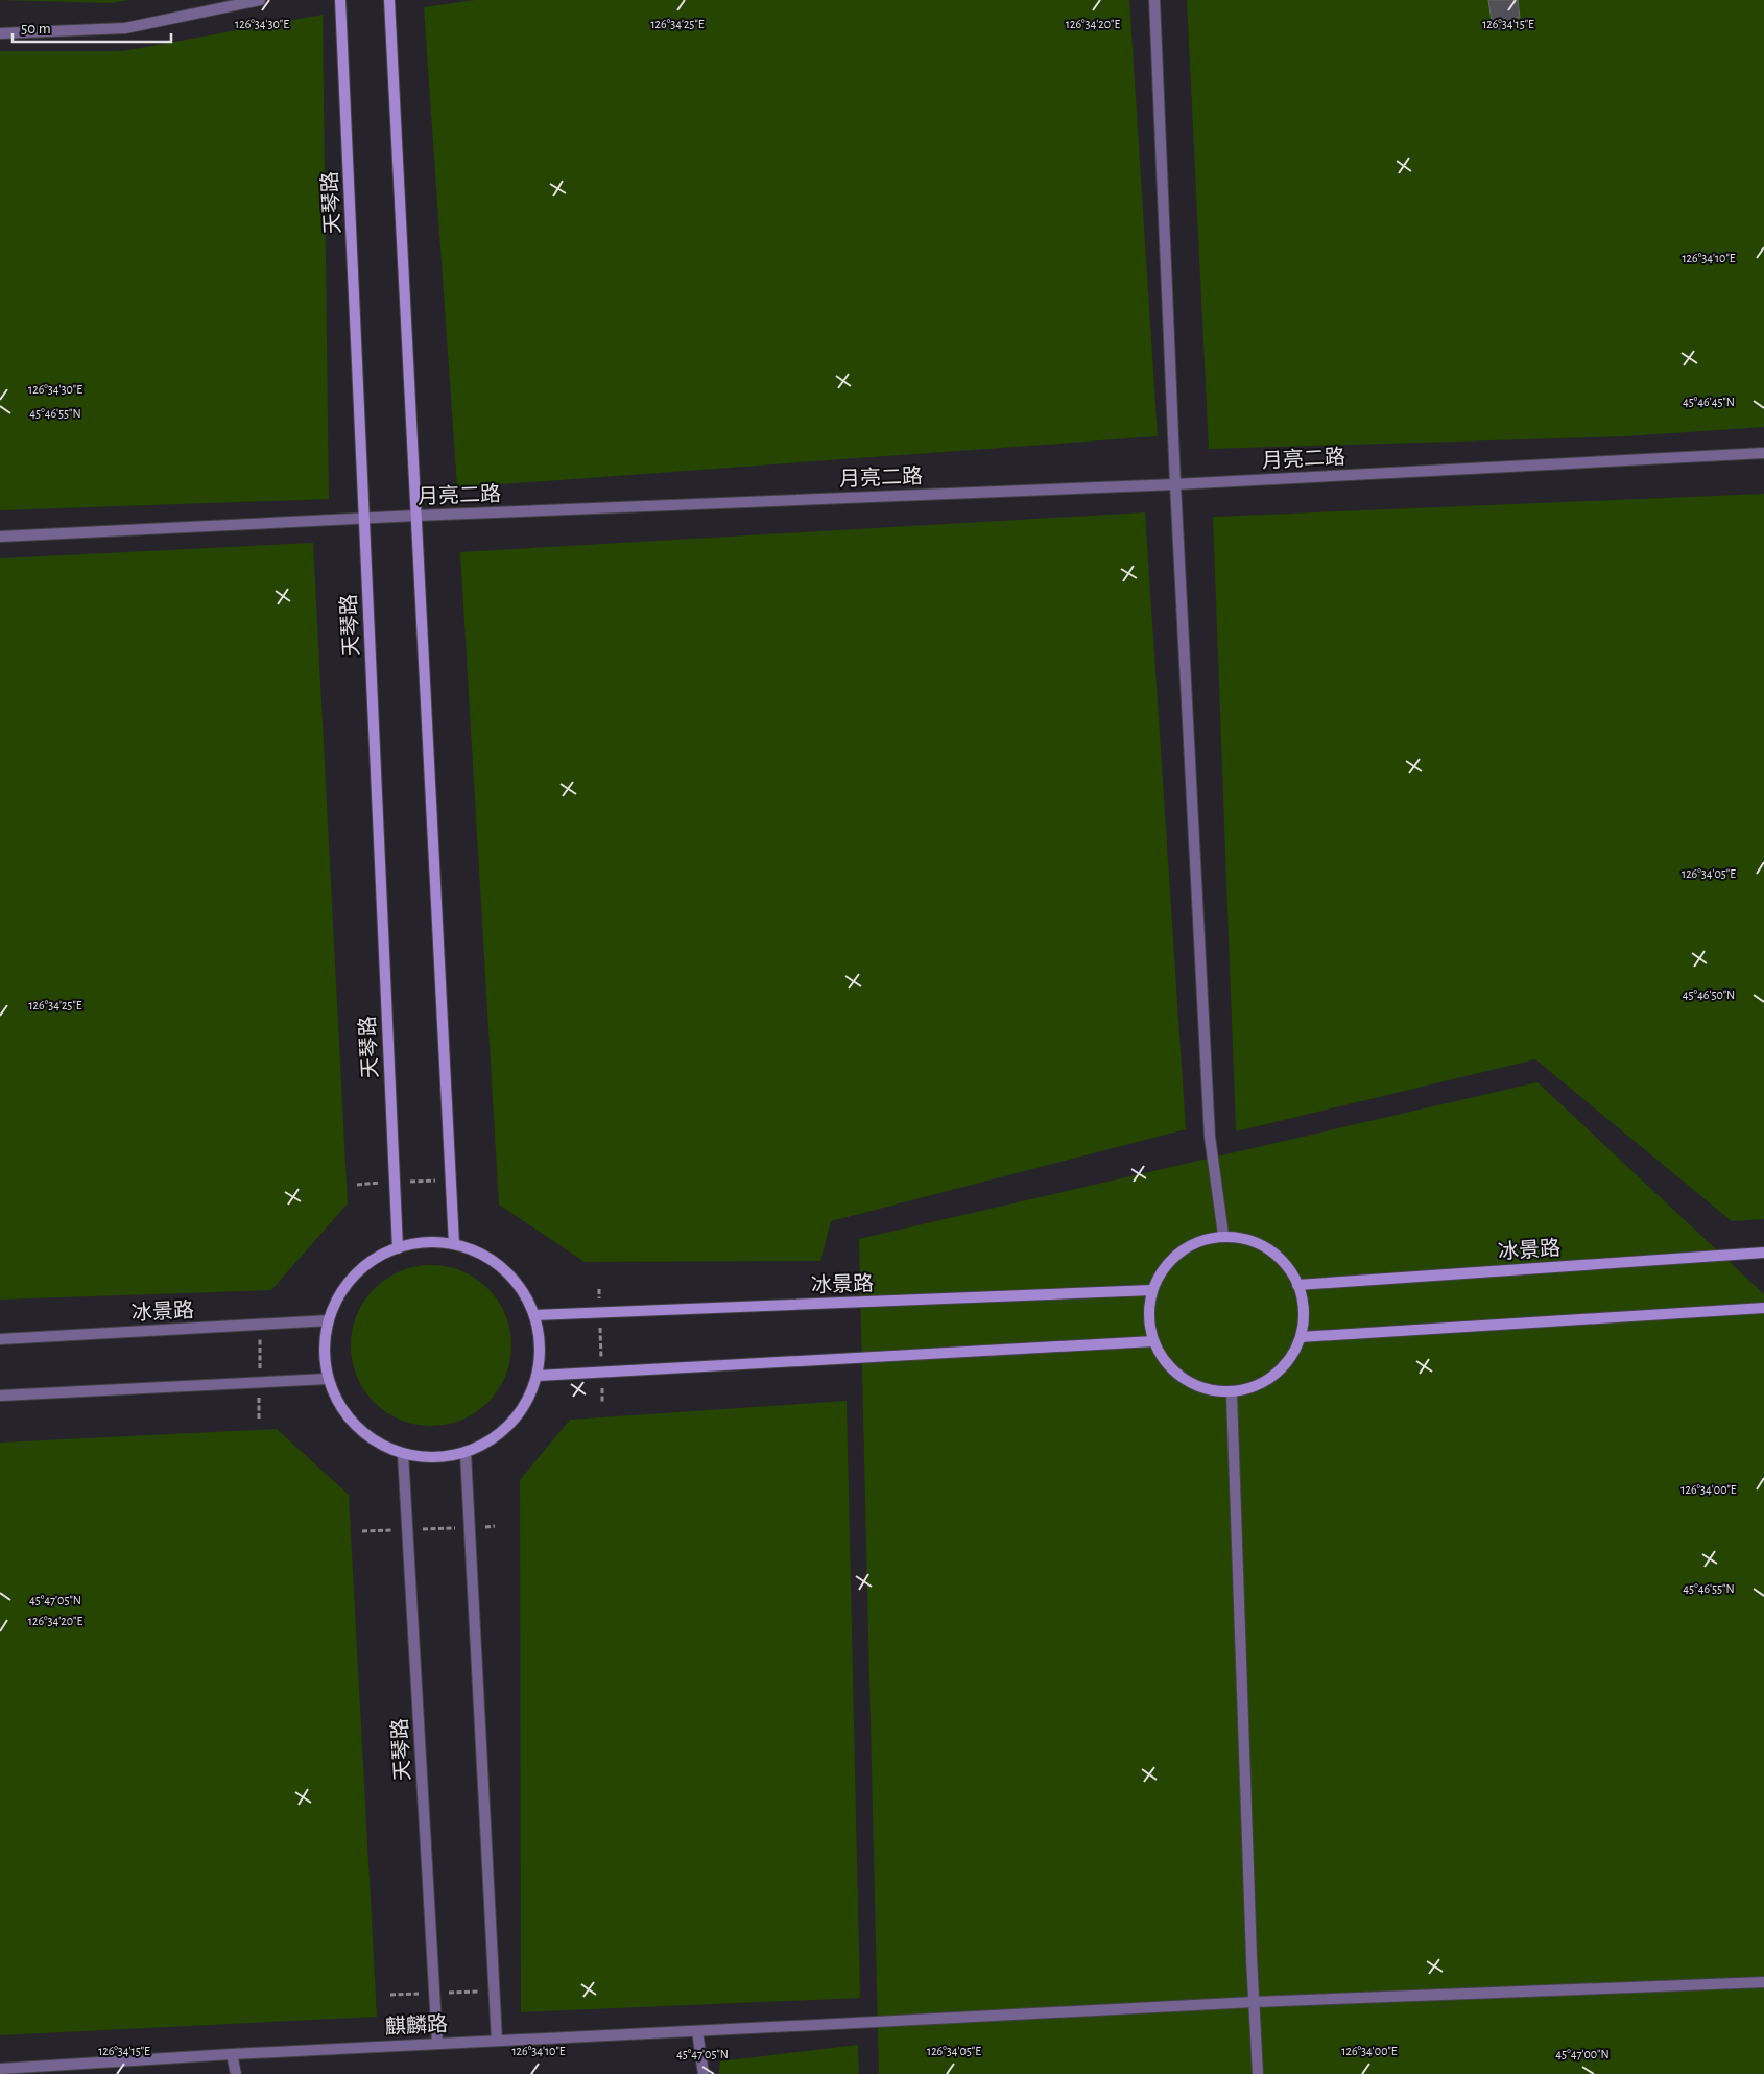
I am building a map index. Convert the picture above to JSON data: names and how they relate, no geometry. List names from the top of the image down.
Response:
{
  "streets": {
    "main road": ["天琴路", "冰景路"],
    "street": ["月亮二路", "麒麟路"]
  },
  "crossings": [
    ["天琴路", "月亮二路"],
    ["天琴路", "麒麟路"]
  ],
  "scale_bar": "50 m",
  "coordinates": [
    "126°34'30\"E",
    "126°34'25\"E",
    "126°34'20\"E",
    "126°34'15\"E",
    "126°34'10\"E",
    "45°46'45\"N",
    "45°46'55\"N",
    "126°34'05\"E",
    "45°46'50\"N",
    "126°34'00\"E",
    "45°47'05\"N",
    "45°47'00\"N"
  ]
}
